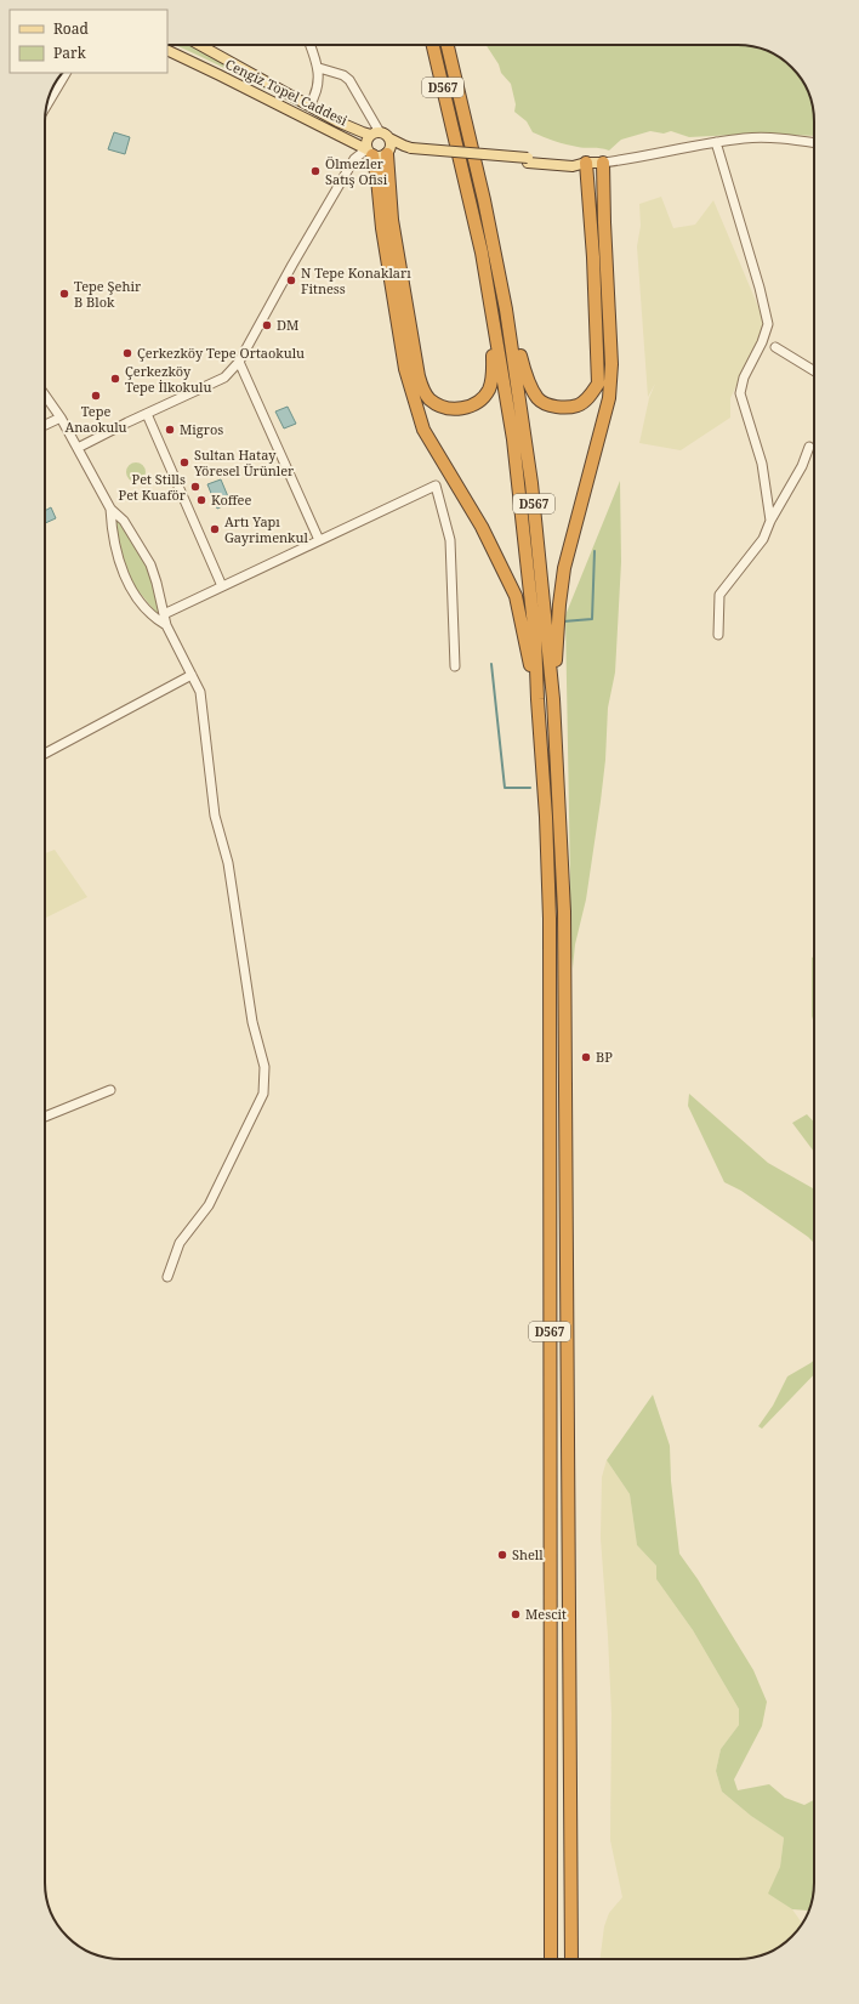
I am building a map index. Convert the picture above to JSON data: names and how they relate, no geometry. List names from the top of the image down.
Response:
{
  "streets": {
    "highway": ["D567"],
    "main road": ["Cengiz Topel Caddesi"]
  },
  "places": [
    "Ölmezler Satış Ofisi",
    "N Tepe Konakları Fitness",
    "Tepe Şehir B Blok",
    "DM",
    "Çerkezköy Tepe Ortaokulu",
    "Çerkezköy Tepe İlkokulu",
    "Tepe Anaokulu",
    "Migros",
    "Sultan Hatay Yöresel Ürünler",
    "Pet Stills Pet Kuaför",
    "Koffee",
    "Artı Yapı Gayrimenkul",
    "BP",
    "Shell",
    "Mescit"
  ],
  "legend": ["Road", "Park"]
}
